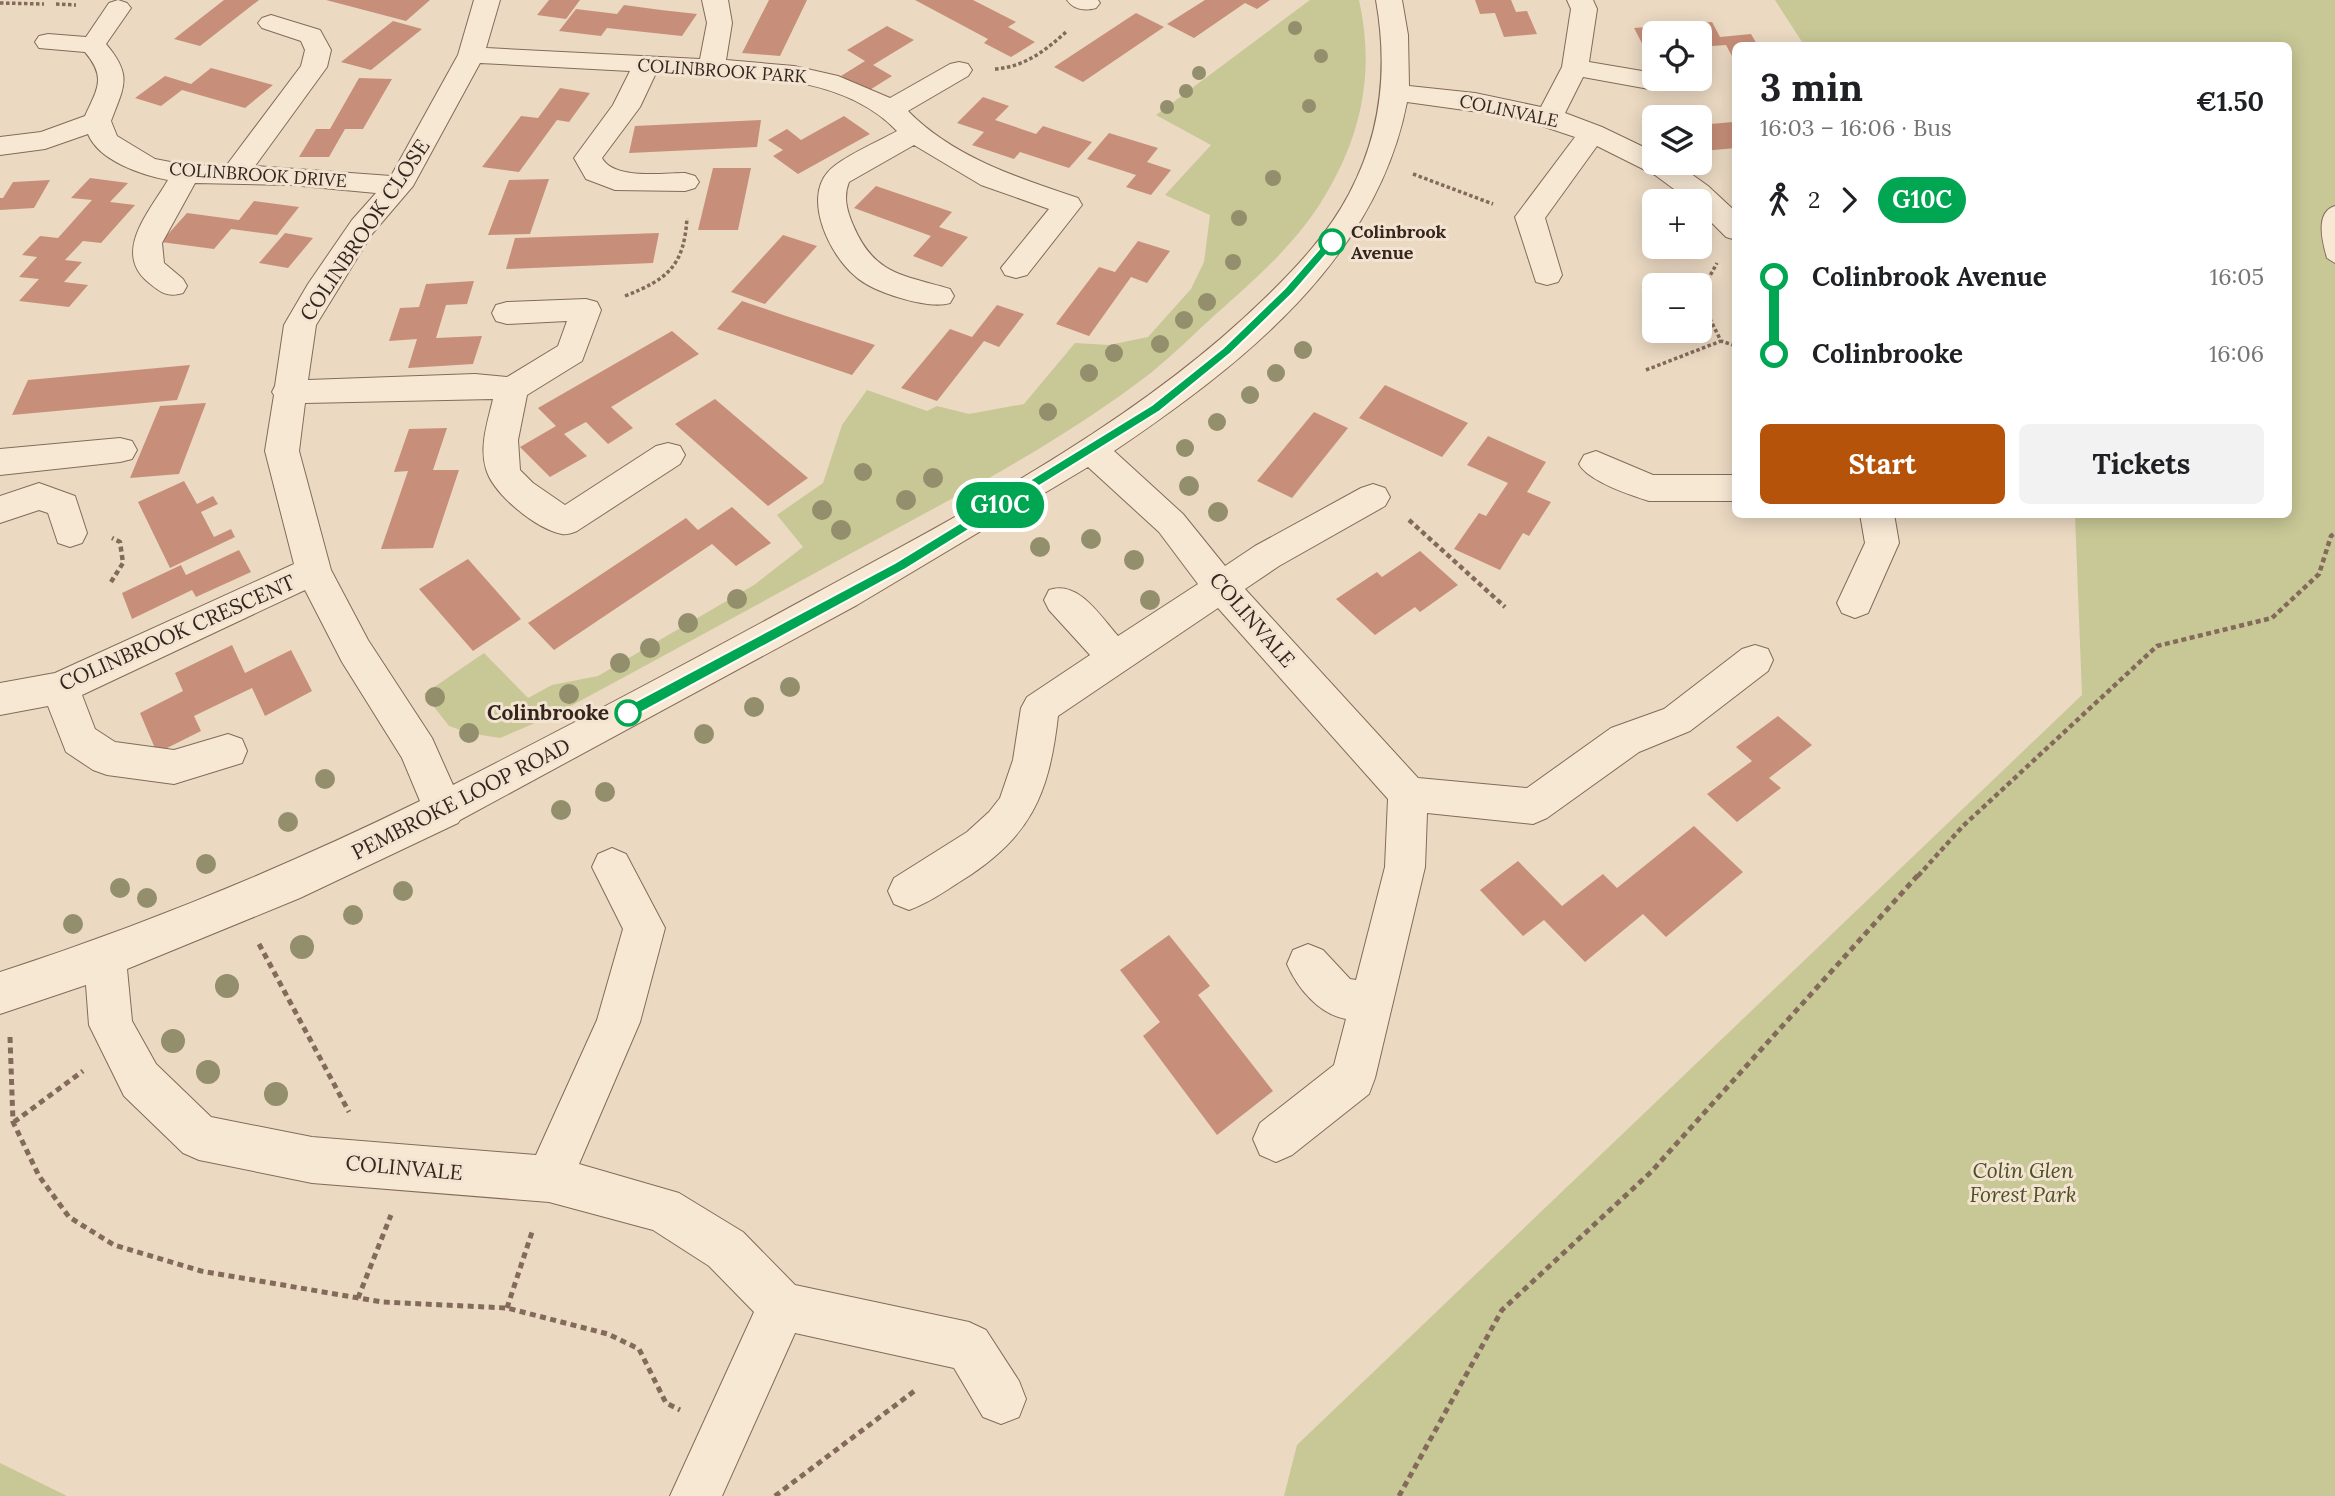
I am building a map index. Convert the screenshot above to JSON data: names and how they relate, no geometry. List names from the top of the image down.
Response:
{
  "streets": {
    "street": [
      "COLINBROOK PARK",
      "COLINVALE",
      "COLINBROOK DRIVE",
      "COLINBROOK CLOSE",
      "COLINBROOK CRESCENT",
      "PEMBROKE LOOP ROAD"
    ]
  },
  "crossings": [
    ["COLINBROOK PARK", "COLINBROOK CLOSE"],
    ["COLINVALE", "PEMBROKE LOOP ROAD"],
    ["COLINBROOK DRIVE", "COLINBROOK CLOSE"],
    ["COLINBROOK CLOSE", "COLINBROOK CRESCENT"],
    ["COLINBROOK CLOSE", "PEMBROKE LOOP ROAD"]
  ],
  "parks": ["Colin Glen Forest Park"],
  "places": ["Colinbrook Avenue", "Colinbrooke"],
  "lines": ["bus line G10C"],
  "page": {
    "on_map": "G10C",
    "map_buttons": ["+", "−"],
    "heading": ["3 min", "16:03 – 16:06 · Bus", "€1.50"],
    "legs": ["2", "G10C"],
    "list": [
      {
        "name": "Colinbrook Avenue",
        "value": "16:05"
      },
      {
        "name": "Colinbrooke",
        "value": "16:06"
      }
    ],
    "buttons": ["Start", "Tickets"]
  }
}
